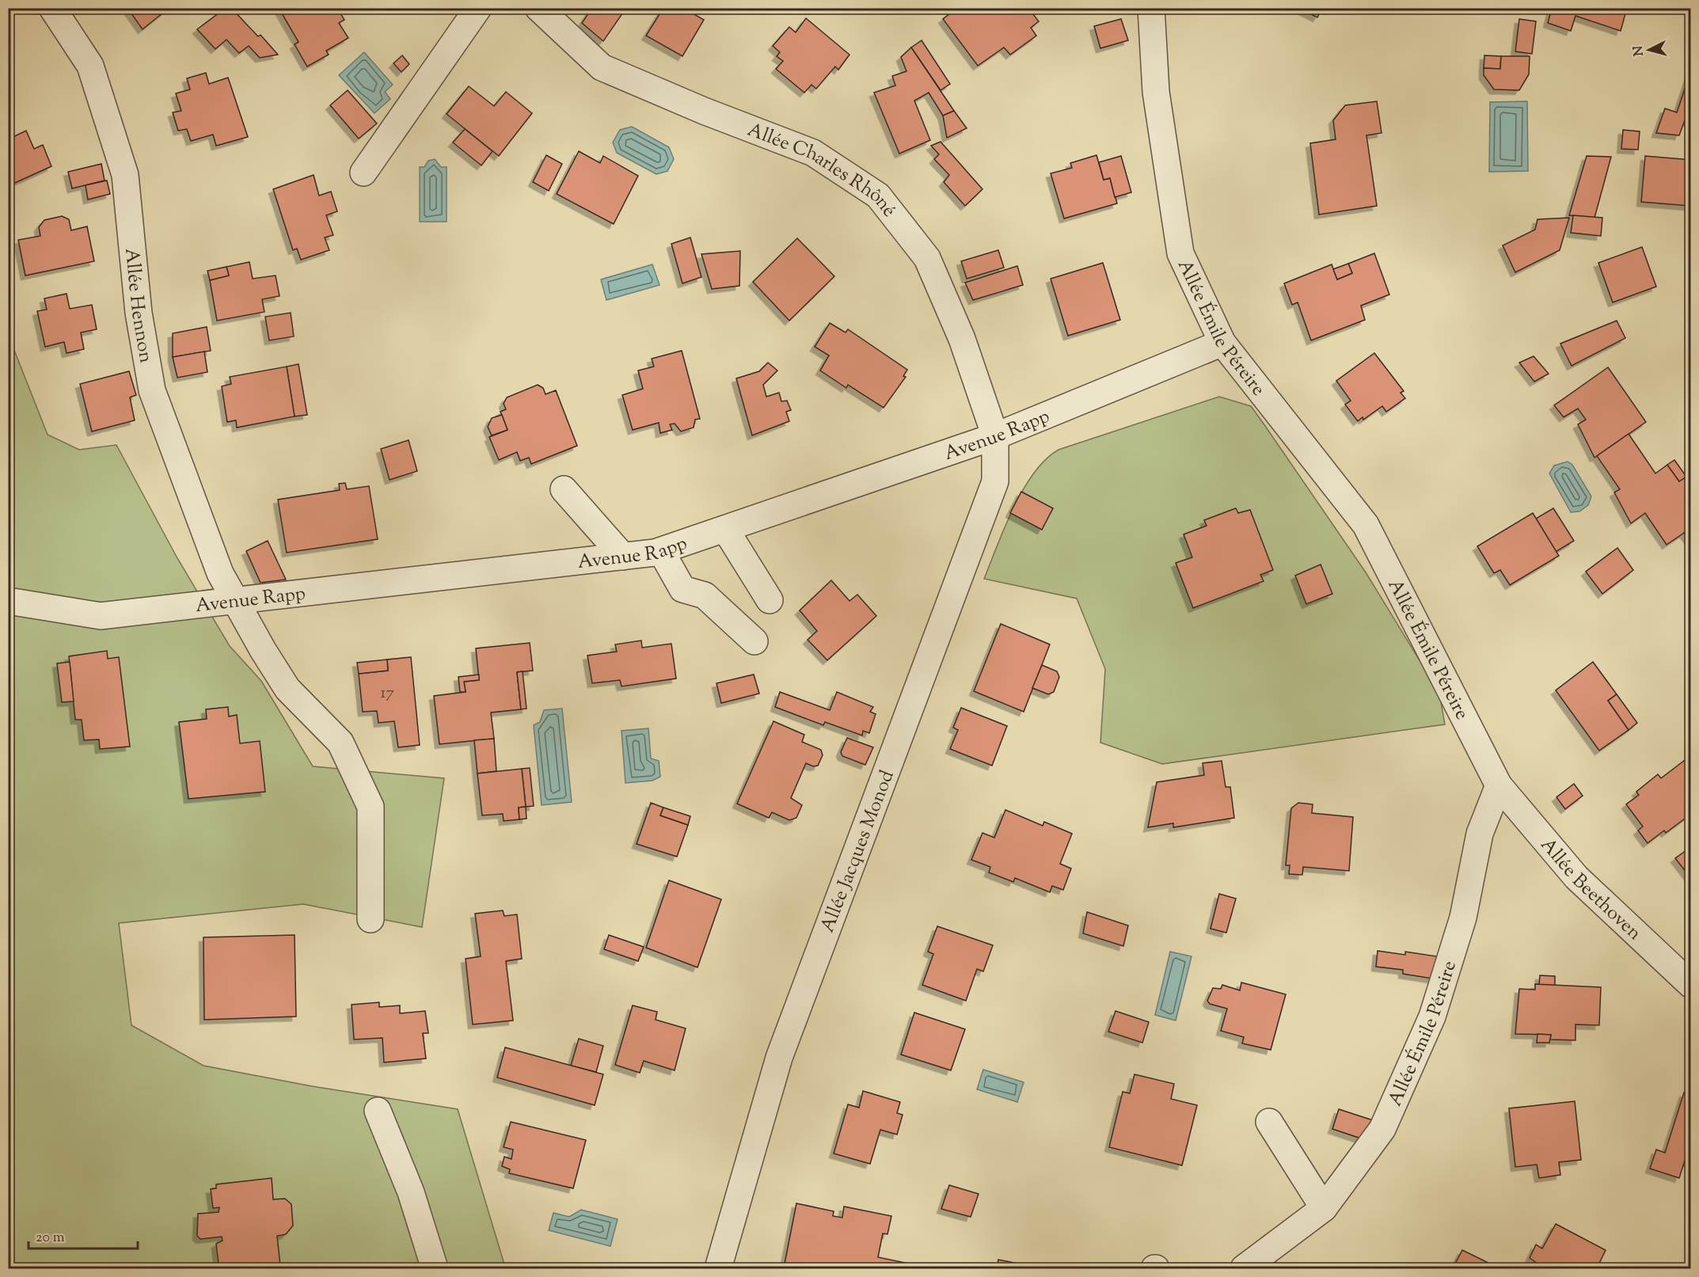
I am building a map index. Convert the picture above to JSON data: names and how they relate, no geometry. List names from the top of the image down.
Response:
{
  "streets": {
    "street": [
      "Allée Charles Rhôné",
      "Allée Hennon",
      "Allée Émile Péreire",
      "Avenue Rapp",
      "Allée Jacques Monod",
      "Allée Beethoven"
    ]
  },
  "crossings": [
    ["Allée Charles Rhôné", "Avenue Rapp"],
    ["Allée Charles Rhôné", "Allée Jacques Monod"],
    ["Allée Hennon", "Avenue Rapp"],
    ["Allée Émile Péreire", "Avenue Rapp"],
    ["Allée Émile Péreire", "Allée Beethoven"],
    ["Avenue Rapp", "Allée Jacques Monod"]
  ],
  "house_numbers": ["17"],
  "scale_bar": "20 m",
  "north": "left"
}
